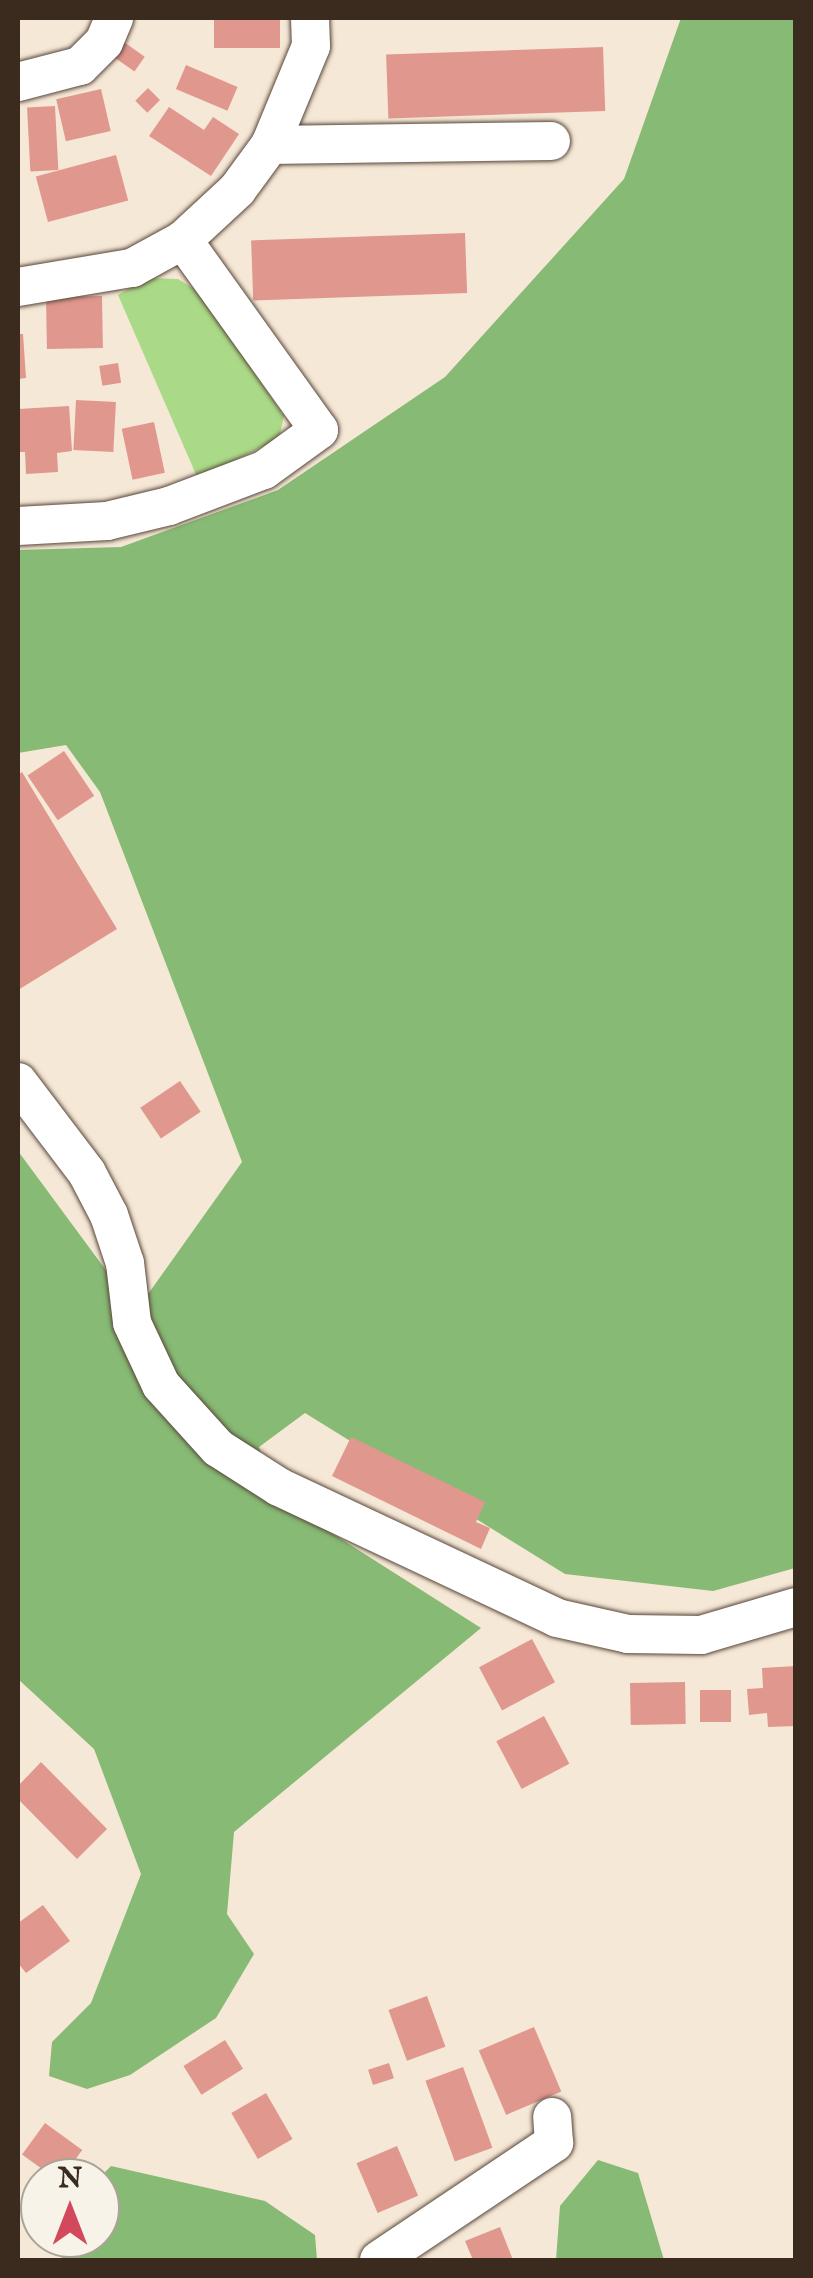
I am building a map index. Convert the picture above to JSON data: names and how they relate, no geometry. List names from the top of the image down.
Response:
{
  "north": "top"
}
